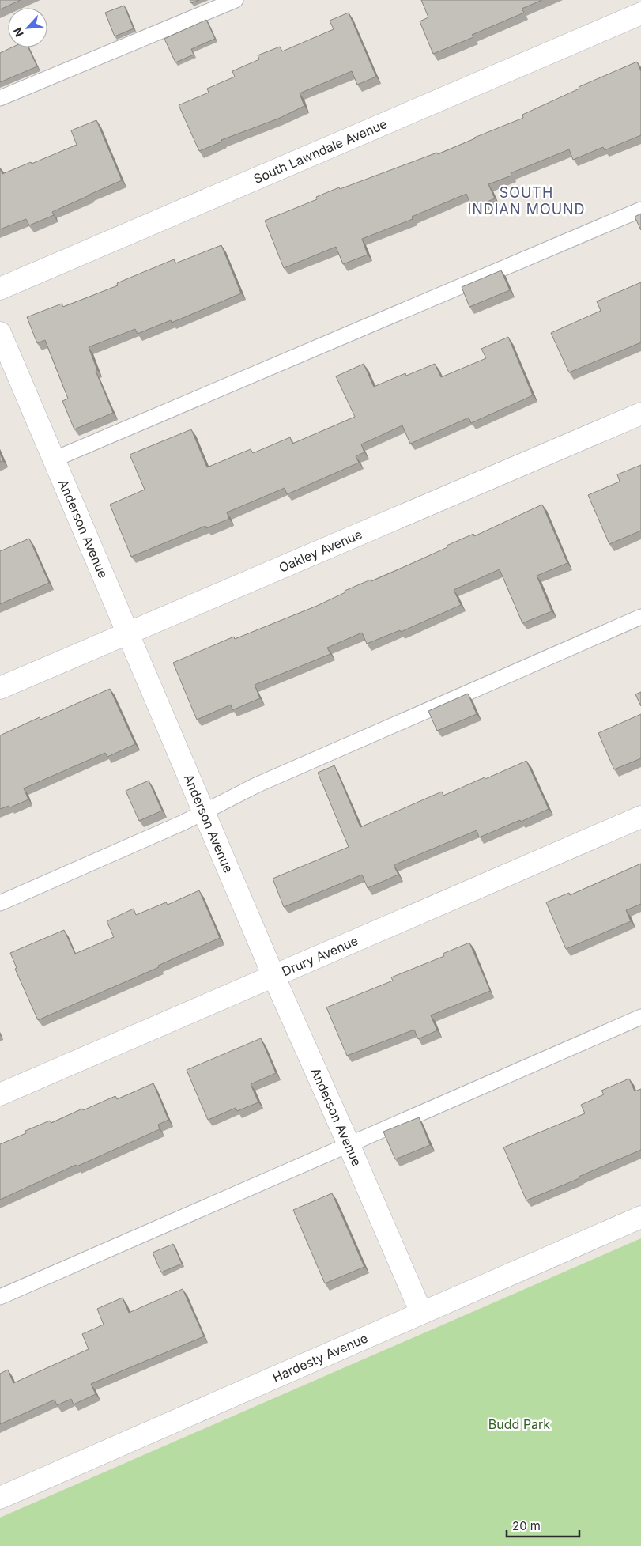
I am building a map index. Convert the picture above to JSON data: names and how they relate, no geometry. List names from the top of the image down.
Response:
{
  "streets": {
    "street": [
      "South Lawndale Avenue",
      "Anderson Avenue",
      "Oakley Avenue",
      "Drury Avenue",
      "Hardesty Avenue"
    ]
  },
  "crossings": [
    ["Anderson Avenue", "Oakley Avenue"],
    ["Anderson Avenue", "Drury Avenue"],
    ["Anderson Avenue", "Hardesty Avenue"]
  ],
  "districts": ["SOUTH INDIAN MOUND"],
  "parks": ["Budd Park"],
  "scale_bar": "20 m",
  "north": "bottom left"
}
